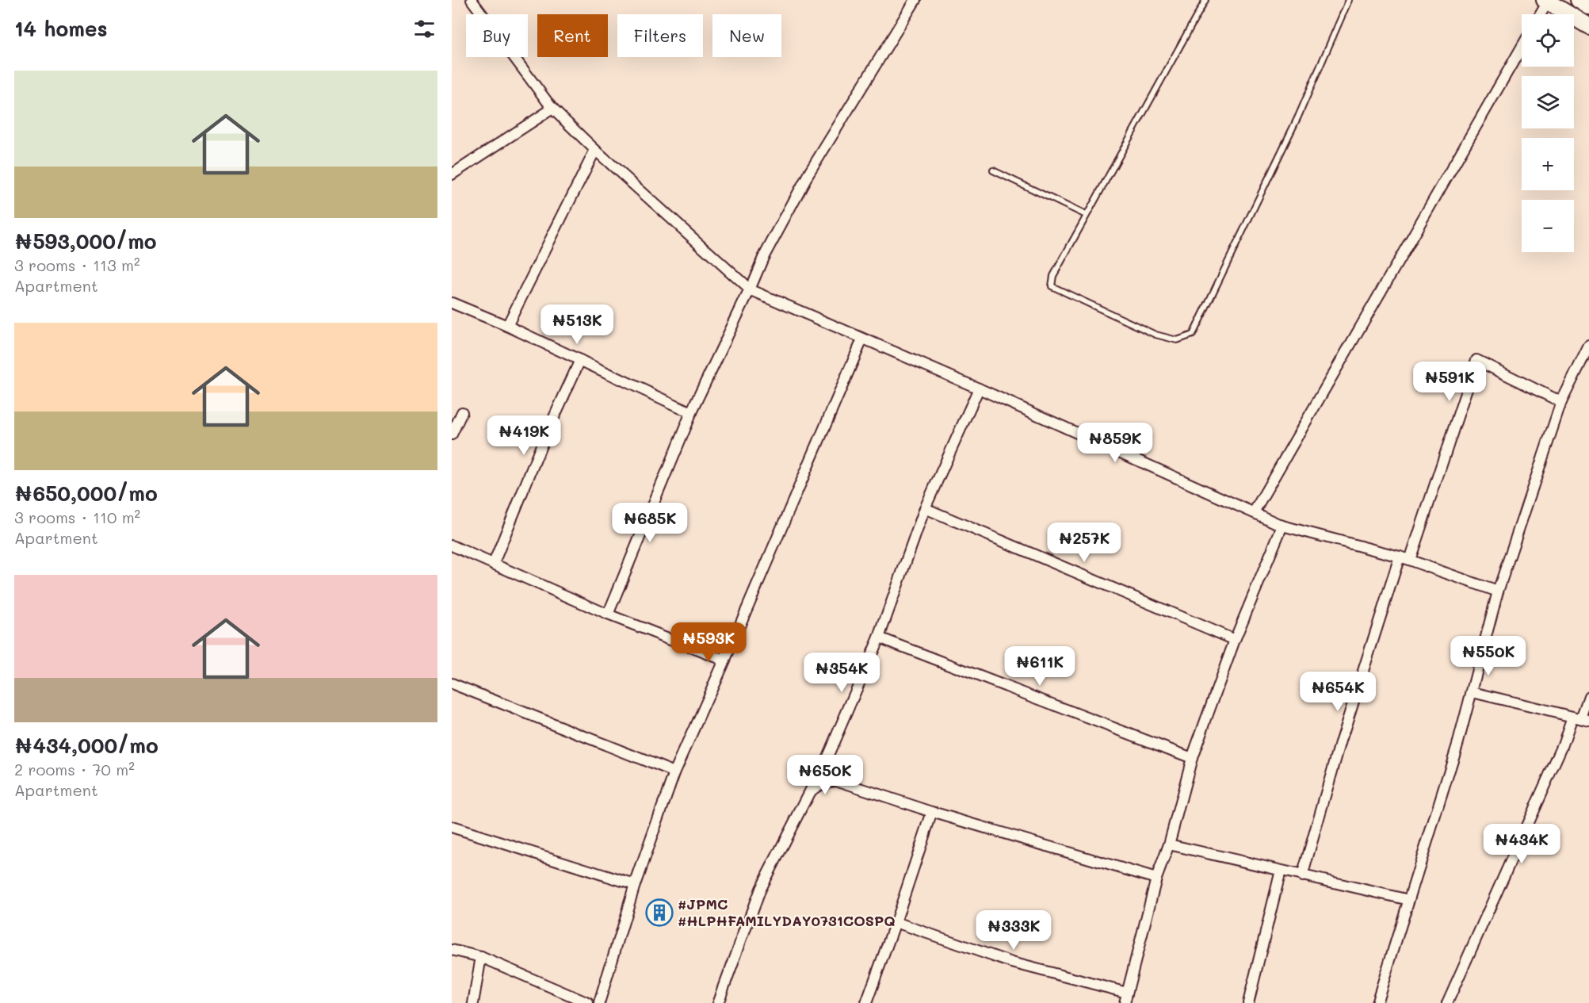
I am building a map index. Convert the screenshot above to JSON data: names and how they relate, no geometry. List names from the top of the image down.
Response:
{
  "places": {
    "building": ["#JPMC #HLPHFAMILYDAY0731COSPQ"]
  },
  "page": {
    "heading": "14 homes",
    "map_buttons": ["+", "−"],
    "chip": [
      "Buy",
      "Rent",
      "Filters",
      "New"
    ],
    "list": [
      {
        "name": "₦593,000/mo",
        "note": "3 rooms · 113 m² · Apartment"
      },
      {
        "name": "₦650,000/mo",
        "note": "3 rooms · 110 m² · Apartment"
      },
      {
        "name": "₦434,000/mo",
        "note": "2 rooms · 70 m² · Apartment"
      }
    ],
    "price": [
      "₦513K",
      "₦591K",
      "₦419K",
      "₦859K",
      "₦685K",
      "₦257K",
      "₦593K",
      "₦550K",
      "₦611K",
      "₦354K",
      "₦654K",
      "₦650K",
      "₦434K",
      "₦333K"
    ]
  }
}
